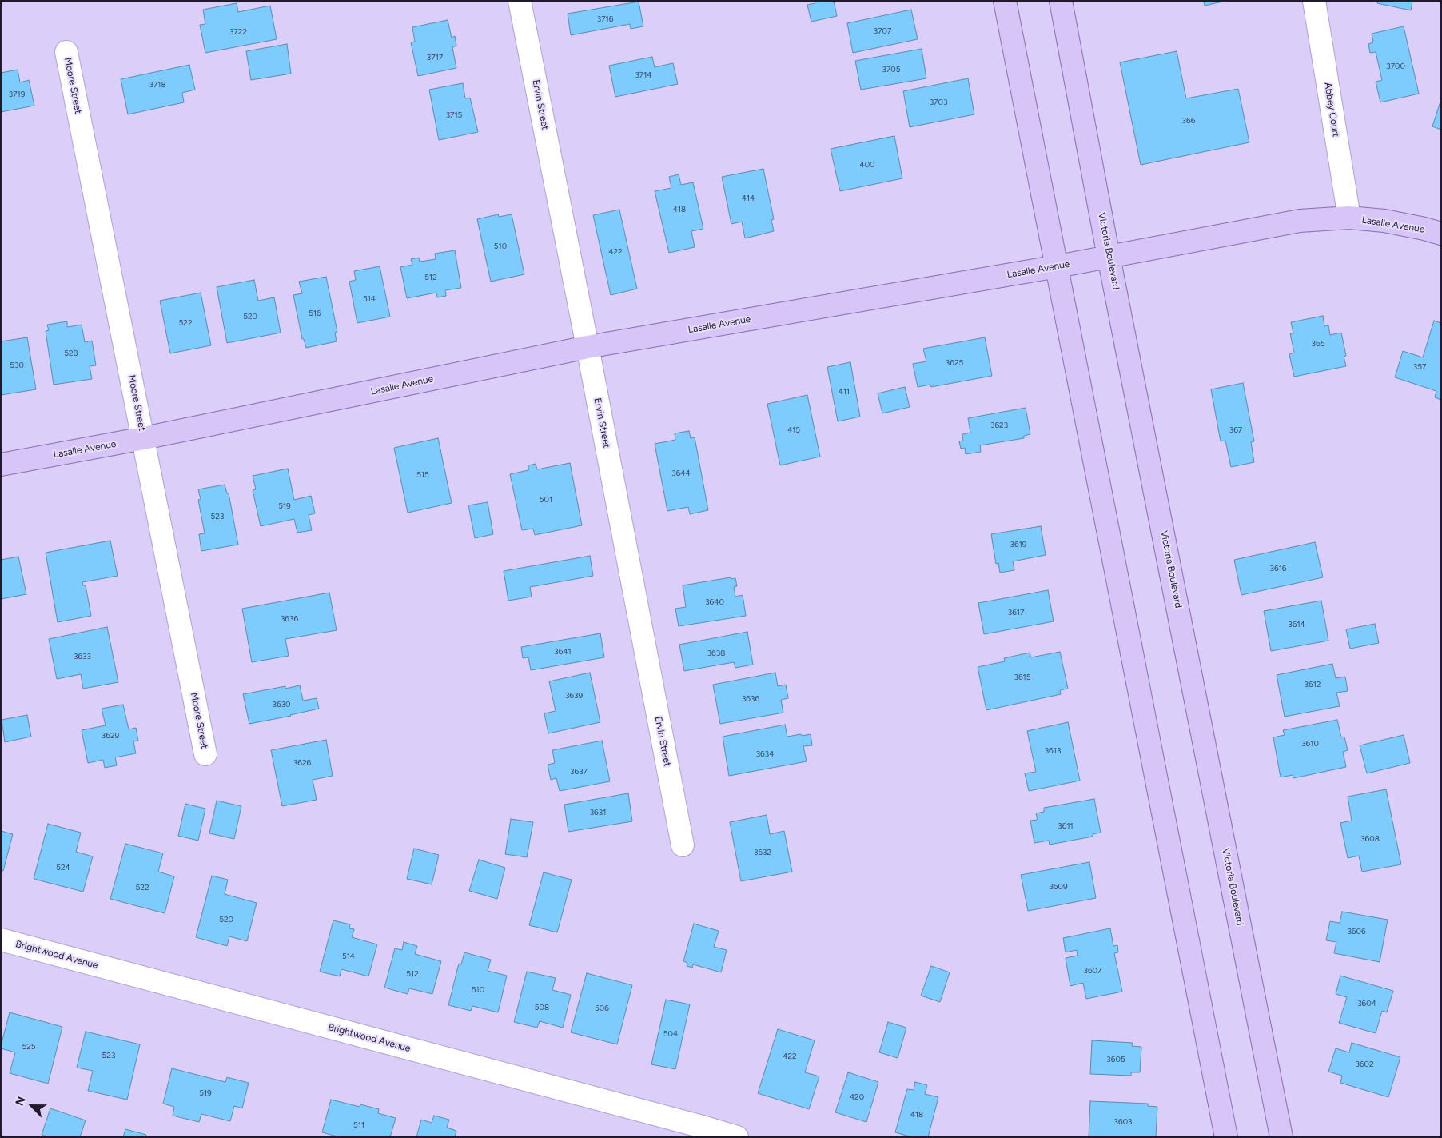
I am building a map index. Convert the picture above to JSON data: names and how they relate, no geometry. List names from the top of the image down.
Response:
{
  "streets": {
    "main road": ["Lasalle Avenue", "Victoria Boulevard"],
    "street": [
      "Moore Street",
      "Ervin Street",
      "Abbey Court",
      "Brightwood Avenue"
    ]
  },
  "crossings": [
    ["Moore Street", "Lasalle Avenue"],
    ["Ervin Street", "Lasalle Avenue"],
    ["Abbey Court", "Lasalle Avenue"],
    ["Lasalle Avenue", "Victoria Boulevard"]
  ],
  "house_numbers": [
    "3716",
    "3707",
    "3722",
    "3717",
    "3700",
    "3705",
    "3714",
    "3718",
    "3719",
    "3703",
    "3715",
    "366",
    "400",
    "414",
    "418",
    "510",
    "422",
    "512",
    "514",
    "516",
    "520",
    "522",
    "365",
    "528",
    "3625",
    "530",
    "357",
    "411",
    "3623",
    "415",
    "367",
    "3644",
    "515",
    "501",
    "519",
    "523",
    "3619",
    "3616",
    "3640",
    "3617",
    "3636",
    "3614",
    "3641",
    "3638",
    "3633",
    "3615",
    "3612",
    "3639",
    "3636",
    "3630",
    "3629",
    "3610",
    "3613",
    "3634",
    "3626",
    "3637",
    "3631",
    "3611",
    "3608",
    "3632",
    "524",
    "3609",
    "522",
    "520",
    "3606",
    "514",
    "3607",
    "512",
    "510",
    "3604",
    "508",
    "506",
    "504",
    "525",
    "523",
    "422",
    "3605",
    "3602",
    "519",
    "420",
    "418",
    "3603",
    "511"
  ],
  "north": "top left"
}
